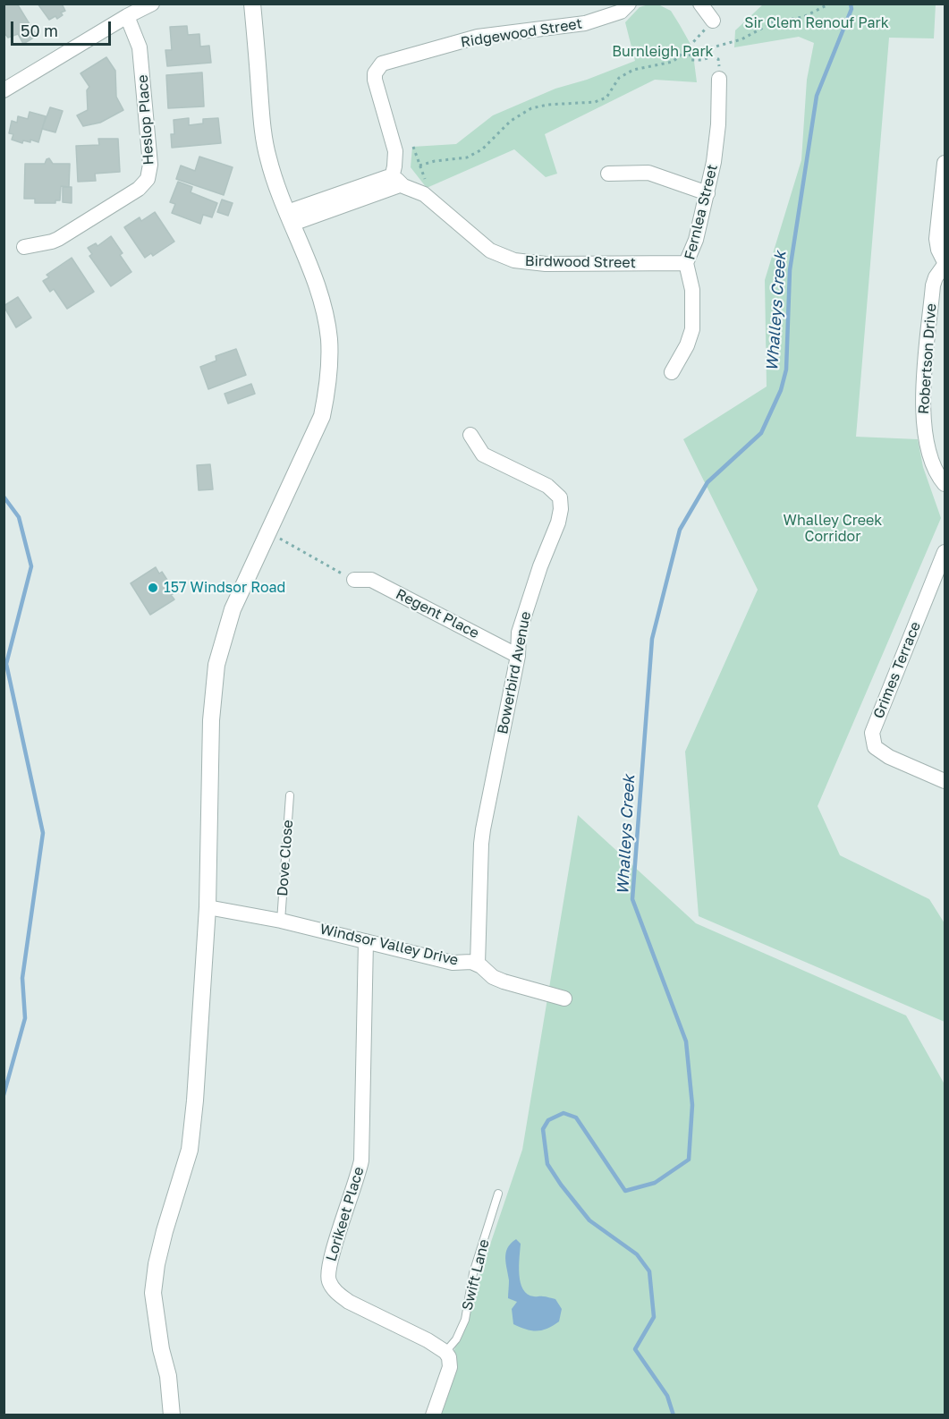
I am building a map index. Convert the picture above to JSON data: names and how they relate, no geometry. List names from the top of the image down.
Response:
{
  "streets": {
    "street": [
      "Ridgewood Street",
      "Heslop Place",
      "Fernlea Street",
      "Birdwood Street",
      "Robertson Drive",
      "Regent Place",
      "Grimes Terrace",
      "Bowerbird Avenue",
      "Windsor Valley Drive",
      "Lorikeet Place"
    ],
    "lane": ["Dove Close", "Swift Lane"]
  },
  "crossings": [
    ["Ridgewood Street", "Birdwood Street"],
    ["Fernlea Street", "Birdwood Street"],
    ["Regent Place", "Bowerbird Avenue"],
    ["Bowerbird Avenue", "Windsor Valley Drive"],
    ["Dove Close", "Windsor Valley Drive"],
    ["Windsor Valley Drive", "Lorikeet Place"],
    ["Lorikeet Place", "Swift Lane"]
  ],
  "water": ["Whalleys Creek"],
  "parks": ["Sir Clem Renouf Park", "Burnleigh Park", "Whalley Creek Corridor"],
  "places": ["157 Windsor Road"],
  "scale_bar": "50 m"
}
